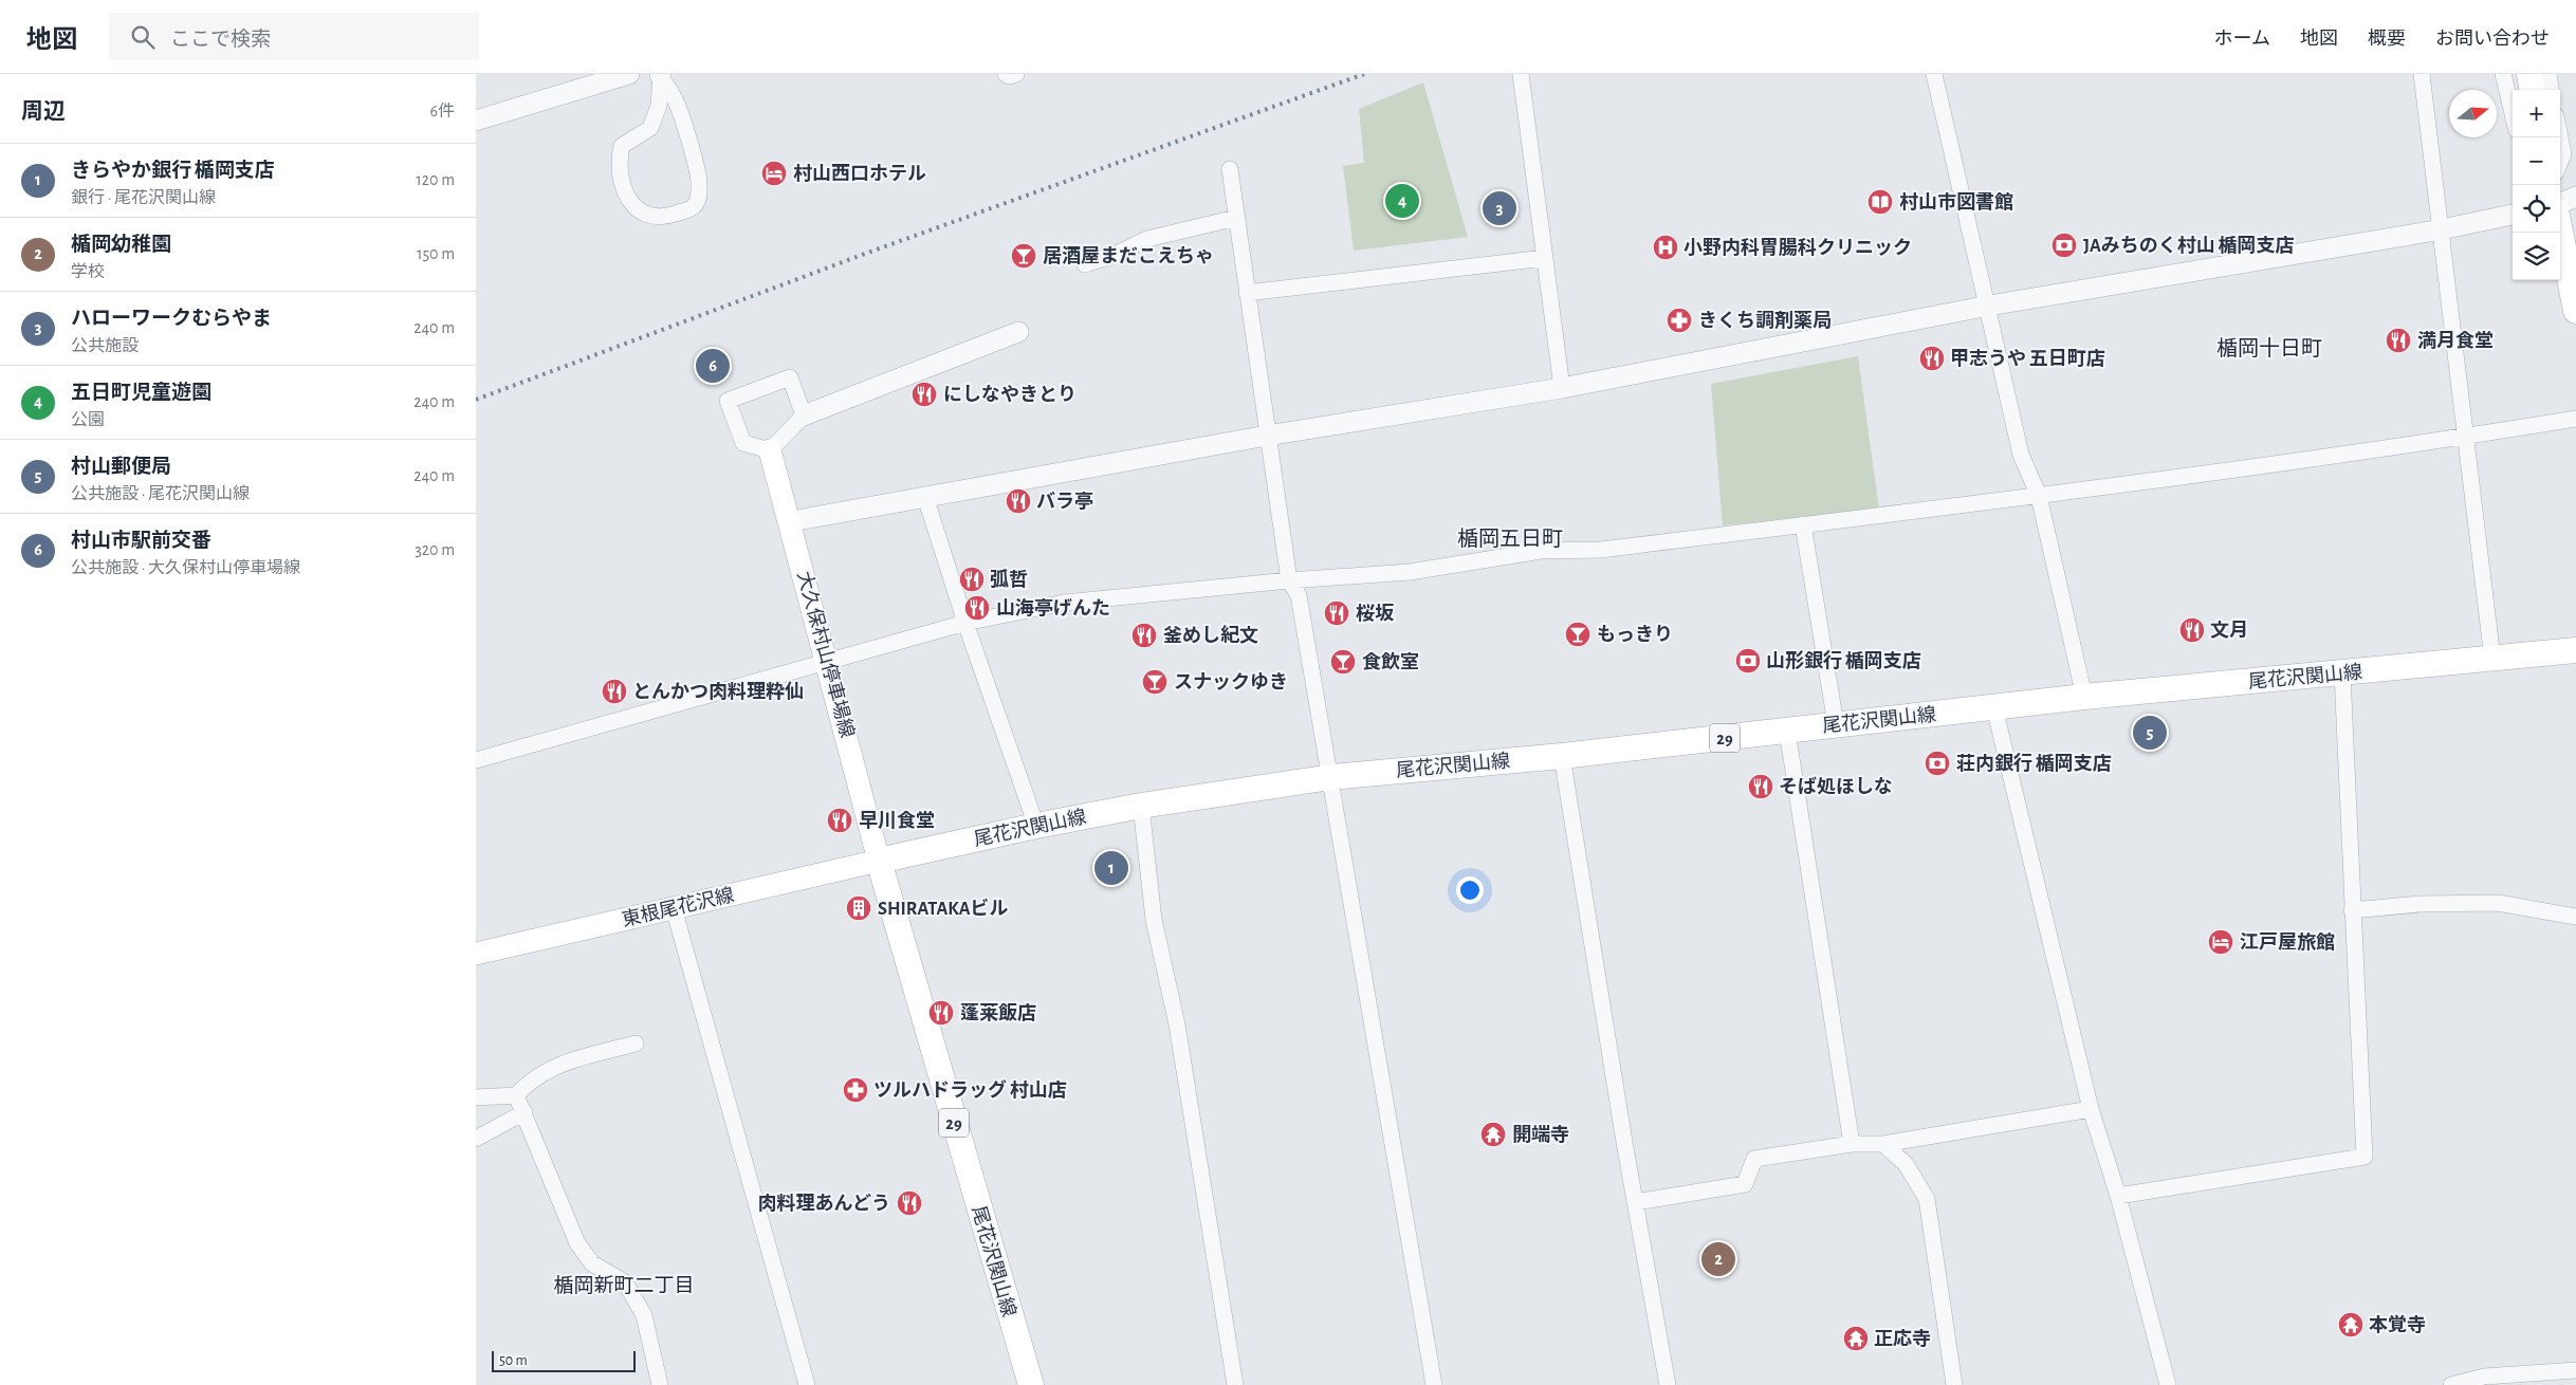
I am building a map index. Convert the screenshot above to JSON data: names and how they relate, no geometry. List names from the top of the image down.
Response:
{
  "streets": {
    "main road": [
      "大久保村山停車場線",
      "尾花沢関山線",
      "29",
      "東根尾花沢線"
    ]
  },
  "crossings": [
    ["大久保村山停車場線", "尾花沢関山線"],
    ["大久保村山停車場線", "東根尾花沢線"],
    ["尾花沢関山線", "東根尾花沢線"]
  ],
  "districts": ["楯岡十日町", "楯岡五日町", "楯岡新町二丁目"],
  "places": {
    "hotel": ["村山西口ホテル", "江戸屋旅館"],
    "library": ["村山市図書館"],
    "bank": ["JAみちのく村山 楯岡支店", "山形銀行 楯岡支店", "荘内銀行 楯岡支店"],
    "hospital": ["小野内科胃腸科クリニック"],
    "bar": [
      "居酒屋まだこえちゃ",
      "もっきり",
      "食飲室",
      "スナックゆき"
    ],
    "pharmacy": ["きくち調剤薬局", "ツルハドラッグ 村山店"],
    "restaurant": [
      "満月食堂",
      "甲志うや 五日町店",
      "にしなやきとり",
      "バラ亭",
      "弧哲",
      "山海亭げんた",
      "桜坂",
      "文月",
      "釜めし紀文",
      "とんかつ肉料理粋仙",
      "そば処ほしな",
      "早川食堂",
      "蓬莱飯店",
      "肉料理あんどう"
    ],
    "building": ["SHIRATAKAビル"],
    "temple": ["開端寺", "本覚寺", "正応寺"]
  },
  "scale_bar": "50 m",
  "north": "right",
  "page": {
    "header": "地図",
    "search": "ここで検索",
    "nav": [
      "ホーム",
      "地図",
      "概要",
      "お問い合わせ"
    ],
    "heading": ["周辺", "6件"],
    "map_buttons": ["+", "−"],
    "list": [
      {
        "mark": "1",
        "name": "きらやか銀行 楯岡支店",
        "note": "銀行 · 尾花沢関山線",
        "value": "120 m"
      },
      {
        "mark": "2",
        "name": "楯岡幼稚園",
        "note": "学校",
        "value": "150 m"
      },
      {
        "mark": "3",
        "name": "ハローワークむらやま",
        "note": "公共施設",
        "value": "240 m"
      },
      {
        "mark": "4",
        "name": "五日町児童遊園",
        "note": "公園",
        "value": "240 m"
      },
      {
        "mark": "5",
        "name": "村山郵便局",
        "note": "公共施設 · 尾花沢関山線",
        "value": "240 m"
      },
      {
        "mark": "6",
        "name": "村山市駅前交番",
        "note": "公共施設 · 大久保村山停車場線",
        "value": "320 m"
      }
    ],
    "pins": [
      "4",
      "3",
      "6",
      "5",
      "1",
      "2"
    ],
    "scale": "50 m"
  }
}
